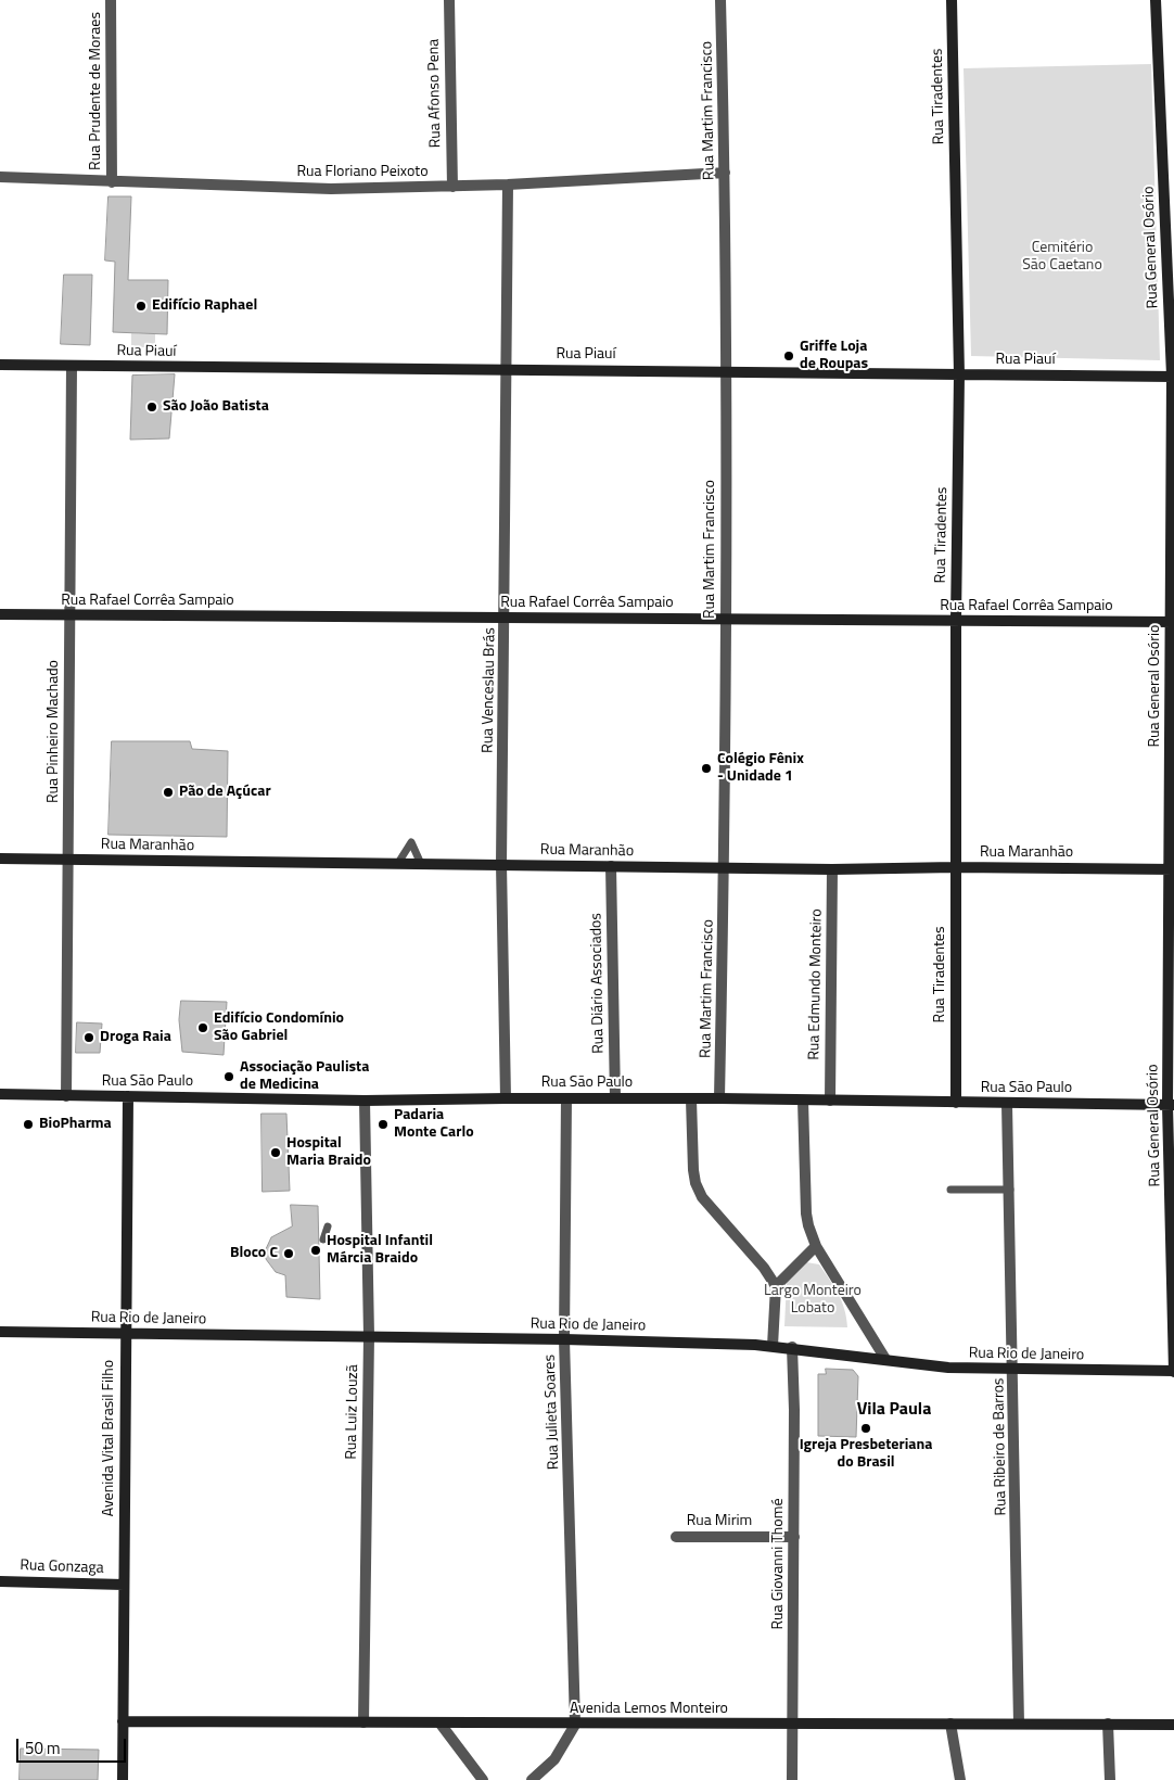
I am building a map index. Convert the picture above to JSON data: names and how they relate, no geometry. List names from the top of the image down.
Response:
{
  "streets": {
    "street": [
      "Rua Prudente de Moraes",
      "Rua Afonso Pena",
      "Rua Tiradentes",
      "Rua Martim Francisco",
      "Rua Floriano Peixoto",
      "Rua General Osório",
      "Rua Piauí",
      "Rua Rafael Corrêa Sampaio",
      "Rua Venceslau Brás",
      "Rua Pinheiro Machado",
      "Rua Maranhão",
      "Rua Diário Associados",
      "Rua Edmundo Monteiro",
      "Rua São Paulo",
      "Rua Rio de Janeiro",
      "Rua Luiz Louzã",
      "Rua Julieta Soares",
      "Avenida Vital Brasil Filho",
      "Rua Ribeiro de Barros",
      "Rua Mirim",
      "Rua Giovanni Thomé",
      "Rua Gonzaga",
      "Avenida Lemos Monteiro"
    ]
  },
  "crossings": [
    ["Rua Prudente de Moraes", "Rua Floriano Peixoto"],
    ["Rua Afonso Pena", "Rua Floriano Peixoto"],
    ["Rua Tiradentes", "Rua Piauí"],
    ["Rua Tiradentes", "Rua Rafael Corrêa Sampaio"],
    ["Rua Tiradentes", "Rua Maranhão"],
    ["Rua Tiradentes", "Rua São Paulo"],
    ["Rua Martim Francisco", "Rua Floriano Peixoto"],
    ["Rua Martim Francisco", "Rua Piauí"],
    ["Rua Martim Francisco", "Rua Rafael Corrêa Sampaio"],
    ["Rua Martim Francisco", "Rua Maranhão"],
    ["Rua Martim Francisco", "Rua São Paulo"],
    ["Rua Floriano Peixoto", "Rua Venceslau Brás"],
    ["Rua General Osório", "Rua Piauí"],
    ["Rua General Osório", "Rua Rafael Corrêa Sampaio"],
    ["Rua General Osório", "Rua Maranhão"],
    ["Rua General Osório", "Rua São Paulo"],
    ["Rua General Osório", "Rua Rio de Janeiro"],
    ["Rua Piauí", "Rua Venceslau Brás"],
    ["Rua Piauí", "Rua Pinheiro Machado"],
    ["Rua Rafael Corrêa Sampaio", "Rua Venceslau Brás"],
    ["Rua Rafael Corrêa Sampaio", "Rua Pinheiro Machado"],
    ["Rua Venceslau Brás", "Rua Maranhão"],
    ["Rua Venceslau Brás", "Rua São Paulo"],
    ["Rua Pinheiro Machado", "Rua Maranhão"],
    ["Rua Pinheiro Machado", "Rua São Paulo"],
    ["Rua Maranhão", "Rua Diário Associados"],
    ["Rua Maranhão", "Rua Edmundo Monteiro"],
    ["Rua Diário Associados", "Rua São Paulo"],
    ["Rua Edmundo Monteiro", "Rua São Paulo"],
    ["Rua São Paulo", "Rua Luiz Louzã"],
    ["Rua São Paulo", "Rua Julieta Soares"],
    ["Rua São Paulo", "Avenida Vital Brasil Filho"],
    ["Rua São Paulo", "Rua Ribeiro de Barros"],
    ["Rua Rio de Janeiro", "Rua Luiz Louzã"],
    ["Rua Rio de Janeiro", "Rua Julieta Soares"],
    ["Rua Rio de Janeiro", "Avenida Vital Brasil Filho"],
    ["Rua Rio de Janeiro", "Rua Ribeiro de Barros"],
    ["Rua Rio de Janeiro", "Rua Giovanni Thomé"],
    ["Rua Luiz Louzã", "Avenida Lemos Monteiro"],
    ["Rua Julieta Soares", "Avenida Lemos Monteiro"],
    ["Avenida Vital Brasil Filho", "Rua Gonzaga"],
    ["Avenida Vital Brasil Filho", "Avenida Lemos Monteiro"],
    ["Rua Ribeiro de Barros", "Avenida Lemos Monteiro"],
    ["Rua Mirim", "Rua Giovanni Thomé"],
    ["Rua Giovanni Thomé", "Avenida Lemos Monteiro"]
  ],
  "districts": ["Vila Paula"],
  "parks": ["Cemitério São Caetano", "Largo Monteiro Lobato"],
  "places": [
    "Edifício Raphael",
    "Griffe Loja de Roupas",
    "São João Batista",
    "Colégio Fênix - Unidade 1",
    "Pão de Açúcar",
    "Edifício Condomínio São Gabriel",
    "Droga Raia",
    "Associação Paulista de Medicina",
    "BioPharma",
    "Padaria Monte Carlo",
    "Hospital Maria Braido",
    "Hospital Infantil Márcia Braido",
    "Bloco C",
    "Igreja Presbeteriana do Brasil"
  ],
  "scale_bar": "50 m"
}
